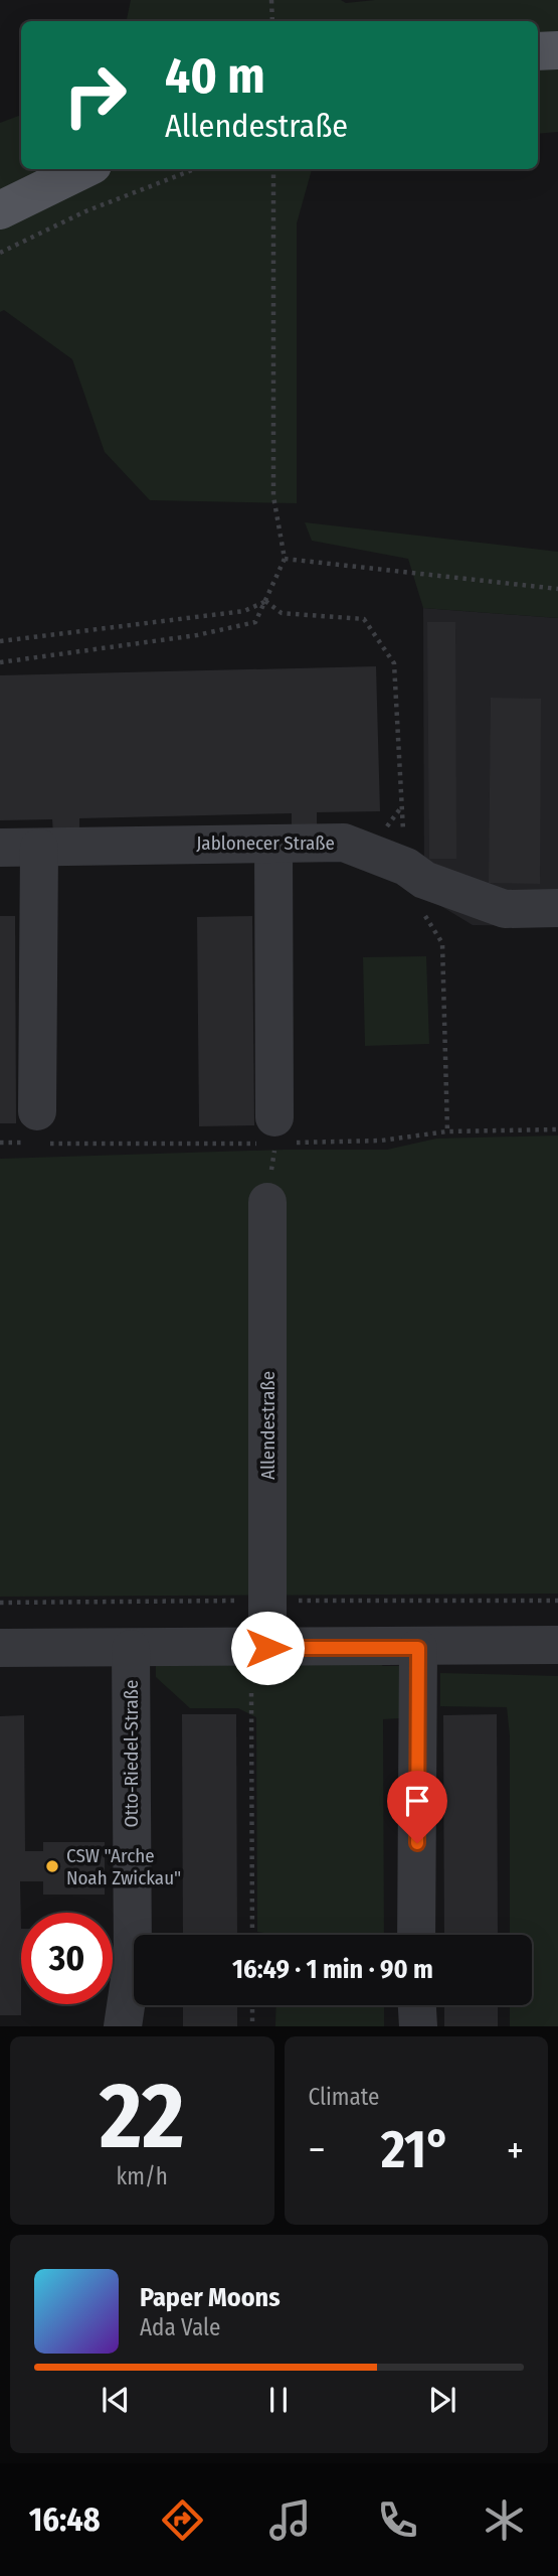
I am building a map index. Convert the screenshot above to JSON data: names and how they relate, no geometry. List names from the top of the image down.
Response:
{
  "streets": {
    "street": ["Jablonecer Straße", "Allendestraße", "Otto-Riedel-Straße"]
  },
  "places": ["CSW \"Arche Noah Zwickau\""],
  "page": {
    "turn": ["40 m", "Allendestraße"],
    "limit": "30",
    "trip": "16:49 · 1 min · 90 m",
    "tile": [
      ["22", "km/h"],
      "Climate"
    ],
    "heat": ["−", "21°", "+"],
    "song": ["Paper Moons", "Ada Vale"],
    "tabs": "16:48"
  }
}
